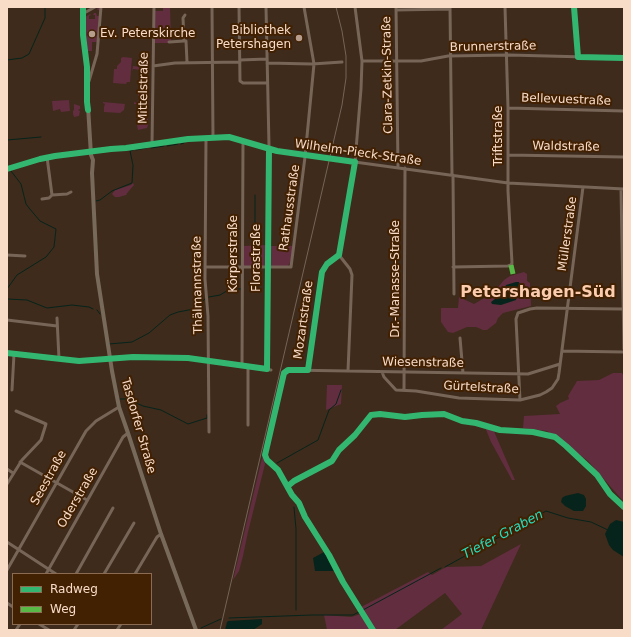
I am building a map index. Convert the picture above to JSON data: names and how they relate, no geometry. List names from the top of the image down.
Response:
{
  "streets": {
    "main road": ["Tasdorfer Straße"],
    "street": [
      "Brunnerstraße",
      "Clara-Zetkin-Straße",
      "Mittelstraße",
      "Bellevuestraße",
      "Triftstraße",
      "Waldstraße",
      "Wilhelm-Pieck-Straße",
      "Rathausstraße",
      "Müllerstraße",
      "Körperstraße",
      "Florastraße",
      "Dr.-Manasse-Straße",
      "Thälmannstraße",
      "Mozartstraße",
      "Wiesenstraße",
      "Gürtelstraße",
      "Seestraße",
      "Oderstraße"
    ]
  },
  "crossings": [
    ["Brunnerstraße", "Clara-Zetkin-Straße"],
    ["Brunnerstraße", "Triftstraße"],
    ["Clara-Zetkin-Straße", "Wilhelm-Pieck-Straße"],
    ["Mittelstraße", "Wilhelm-Pieck-Straße"],
    ["Bellevuestraße", "Triftstraße"],
    ["Triftstraße", "Waldstraße"],
    ["Triftstraße", "Wilhelm-Pieck-Straße"],
    ["Wilhelm-Pieck-Straße", "Rathausstraße"],
    ["Wilhelm-Pieck-Straße", "Müllerstraße"],
    ["Wilhelm-Pieck-Straße", "Körperstraße"],
    ["Wilhelm-Pieck-Straße", "Florastraße"],
    ["Wilhelm-Pieck-Straße", "Dr.-Manasse-Straße"],
    ["Wilhelm-Pieck-Straße", "Thälmannstraße"],
    ["Wilhelm-Pieck-Straße", "Tasdorfer Straße"],
    ["Rathausstraße", "Florastraße"],
    ["Müllerstraße", "Wiesenstraße"],
    ["Müllerstraße", "Gürtelstraße"],
    ["Dr.-Manasse-Straße", "Wiesenstraße"],
    ["Dr.-Manasse-Straße", "Gürtelstraße"],
    ["Mozartstraße", "Wiesenstraße"],
    ["Wiesenstraße", "Gürtelstraße"],
    ["Tasdorfer Straße", "Seestraße"],
    ["Tasdorfer Straße", "Oderstraße"]
  ],
  "districts": ["Petershagen-Süd"],
  "water": ["Tiefer Graben"],
  "places": ["Ev. Peterskirche", "Bibliothek Petershagen"],
  "legend": ["Radweg", "Weg"]
}
